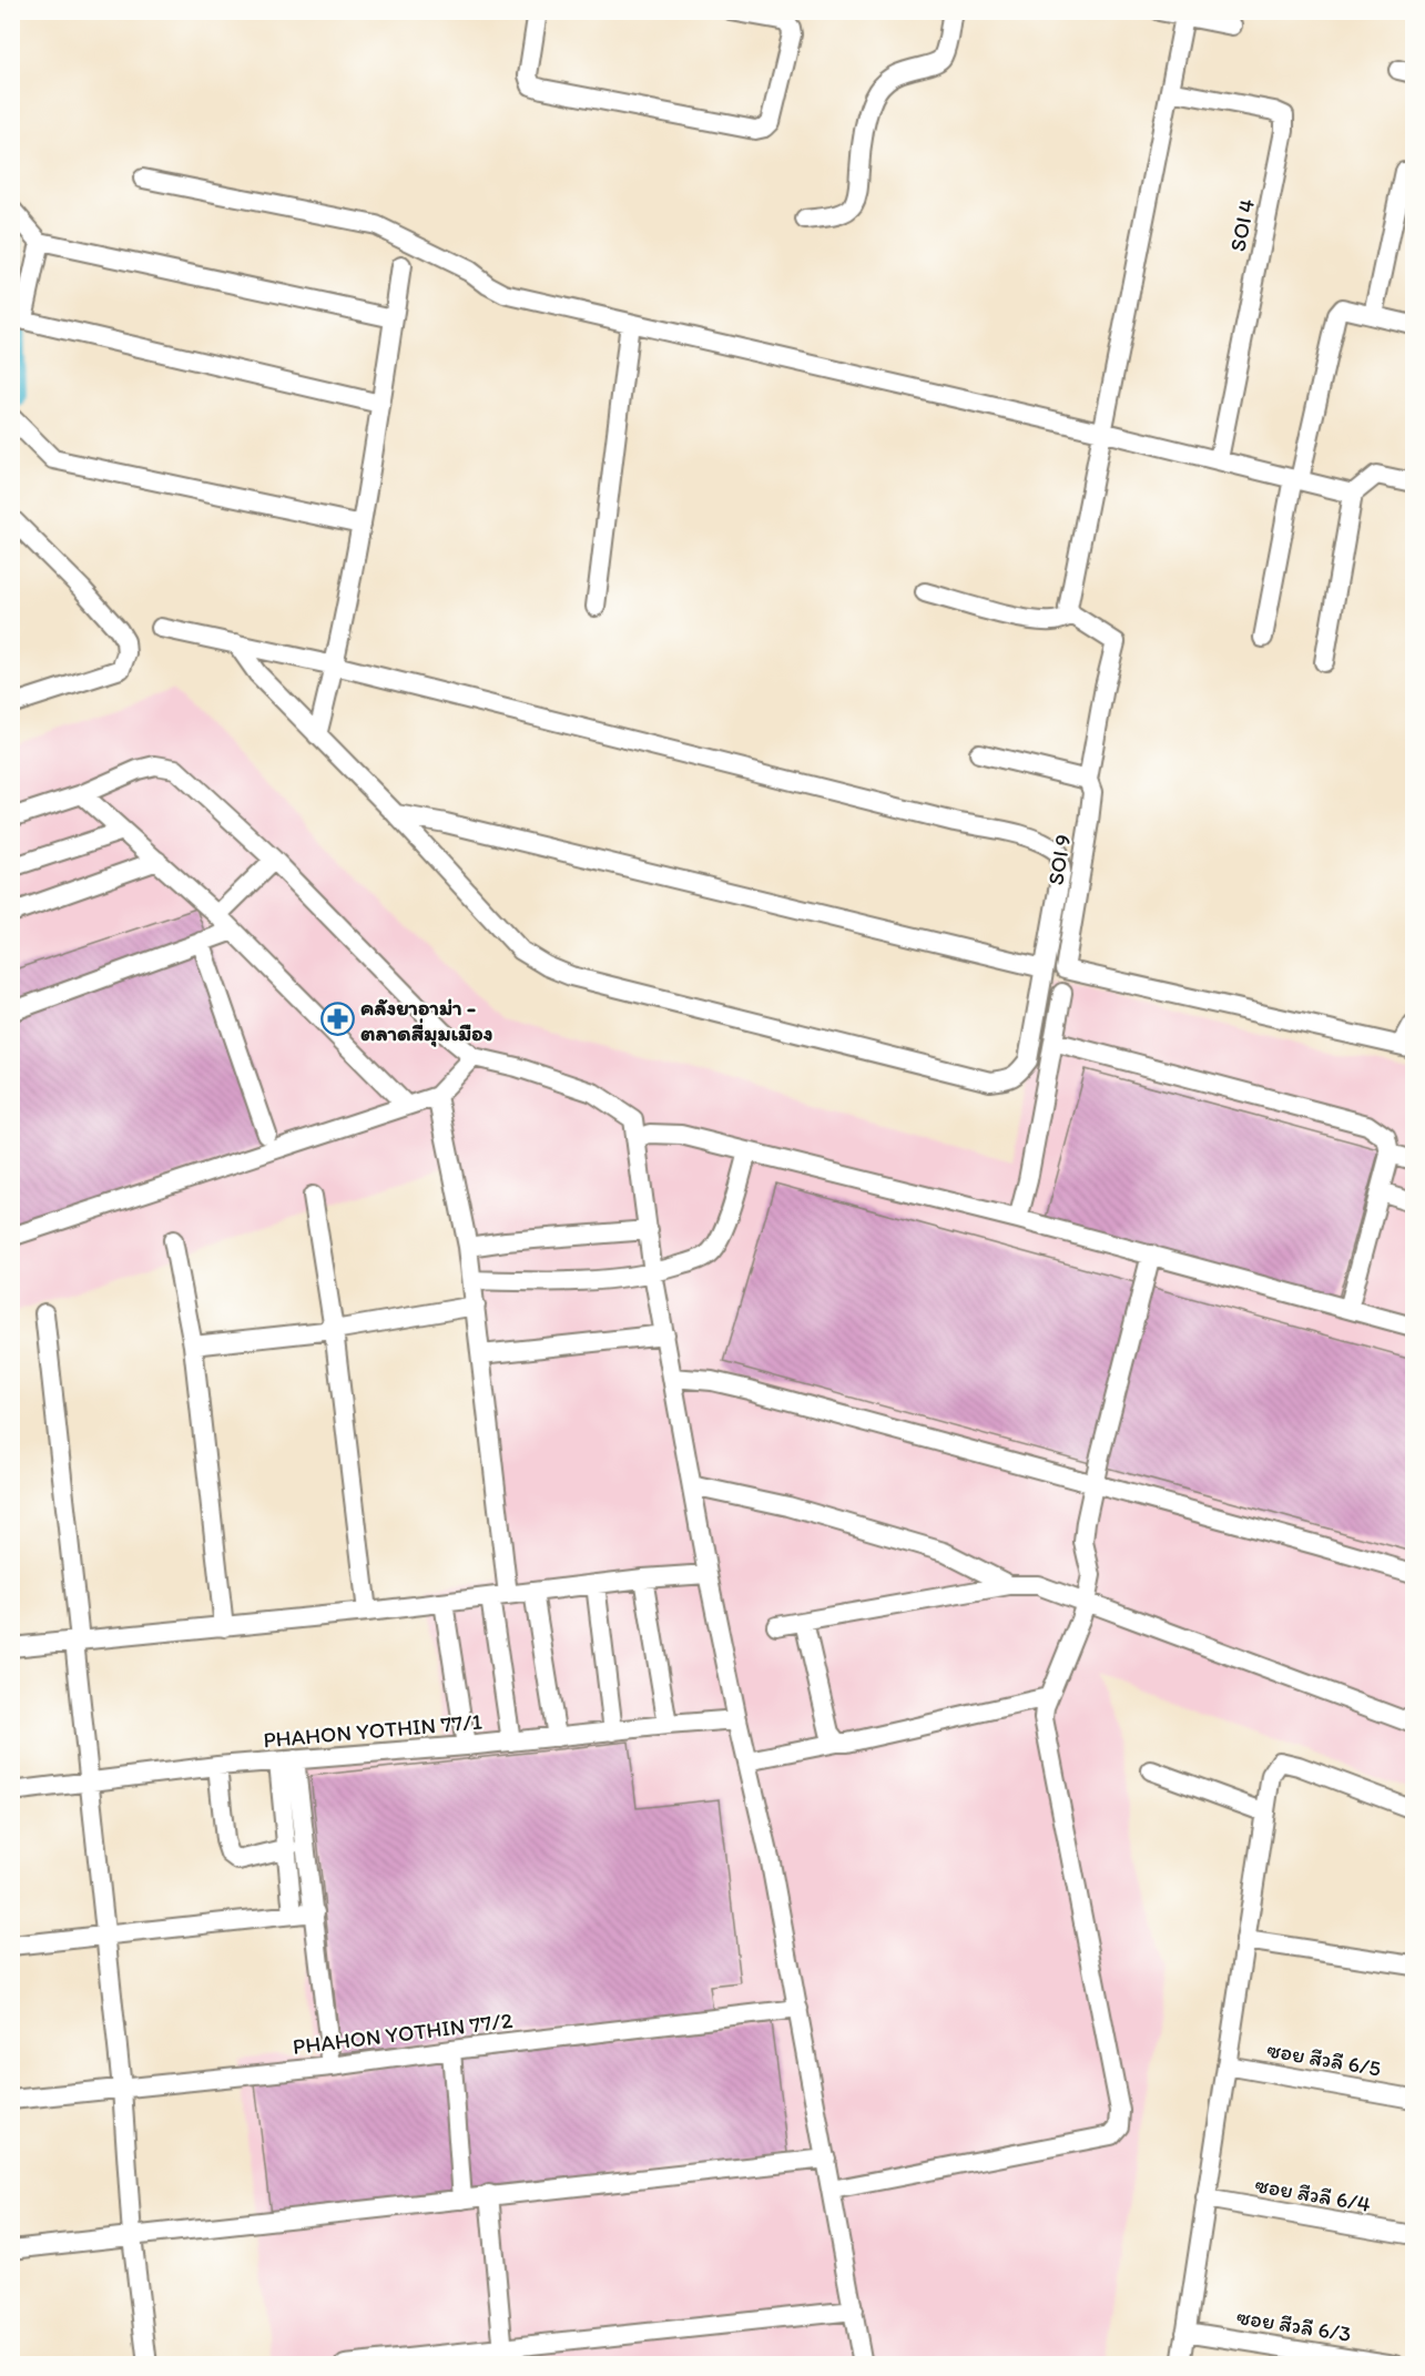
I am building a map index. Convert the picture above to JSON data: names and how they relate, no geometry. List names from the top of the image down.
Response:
{
  "streets": {
    "street": [
      "SOI 4",
      "SOI 9",
      "PHAHON YOTHIN 77/1",
      "PHAHON YOTHIN 77/2",
      "ซอย สีวลี 6/5",
      "ซอย สีวลี 6/4",
      "ซอย สีวลี 6/3"
    ]
  },
  "places": {
    "pharmacy": ["คลังยาอาม่า - ตลาดสี่มุมเมือง"]
  }
}
